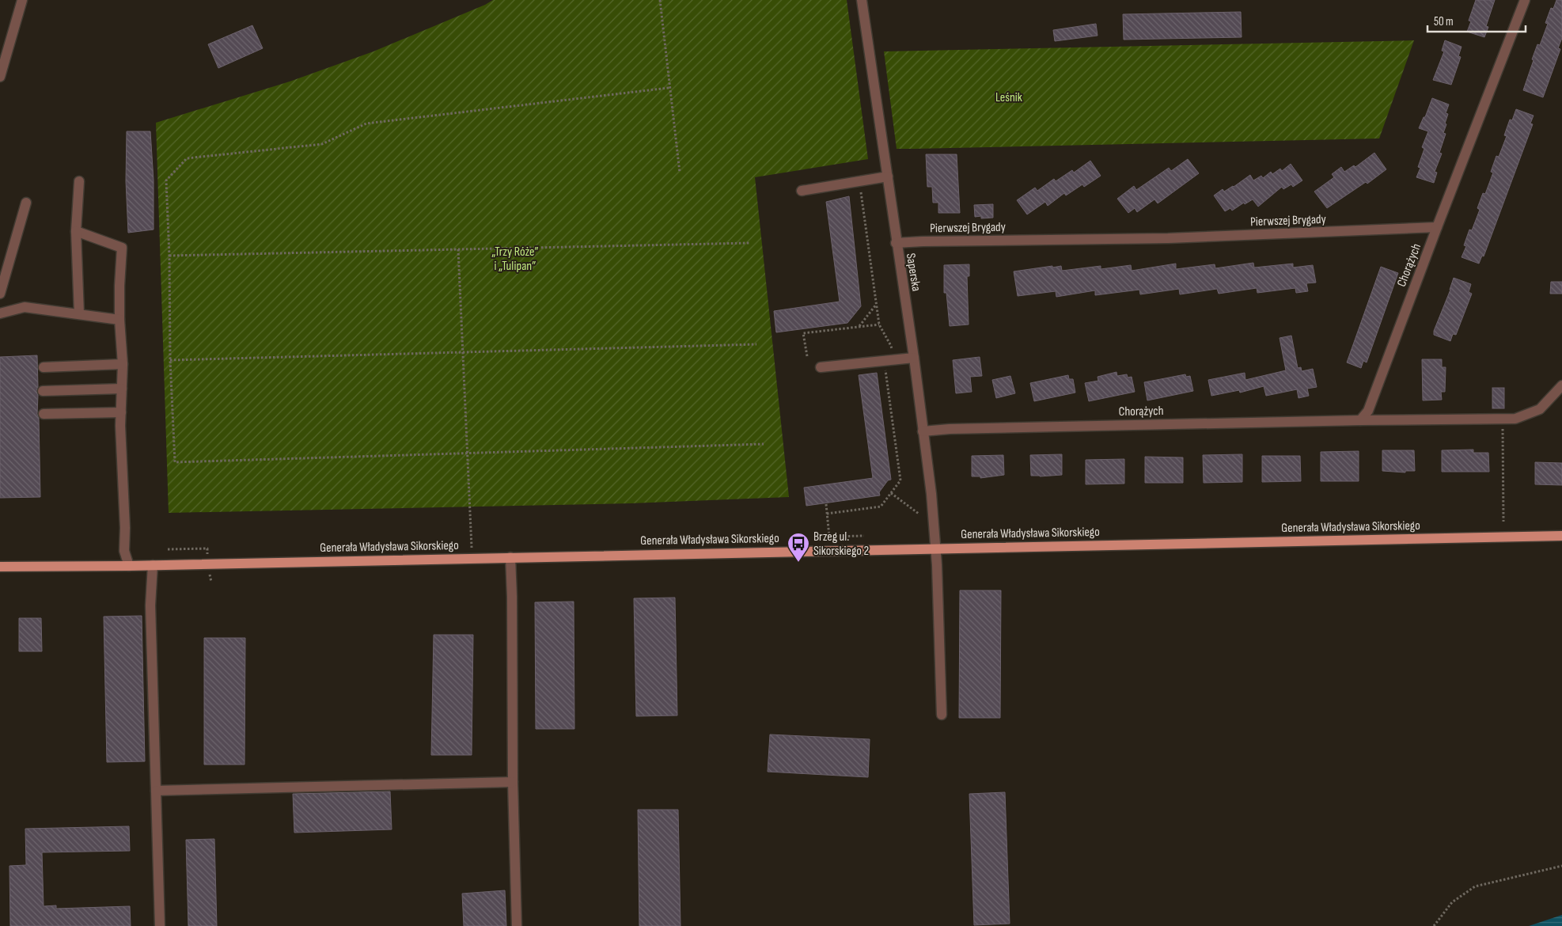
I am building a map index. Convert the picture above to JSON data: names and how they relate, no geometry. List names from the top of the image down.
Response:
{
  "streets": {
    "main road": ["Generała Władysława Sikorskiego"],
    "street": ["Pierwszej Brygady", "Chorążych", "Saperska"]
  },
  "crossings": [
    ["Pierwszej Brygady", "Chorążych"],
    ["Pierwszej Brygady", "Saperska"],
    ["Chorążych", "Saperska"],
    ["Saperska", "Generała Władysława Sikorskiego"]
  ],
  "parks": ["Leśnik", "„Trzy Róże” i „Tulipan”"],
  "places": {
    "bus stop": ["Brzeg ul. Sikorskiego 2"]
  },
  "scale_bar": "50 m"
}
